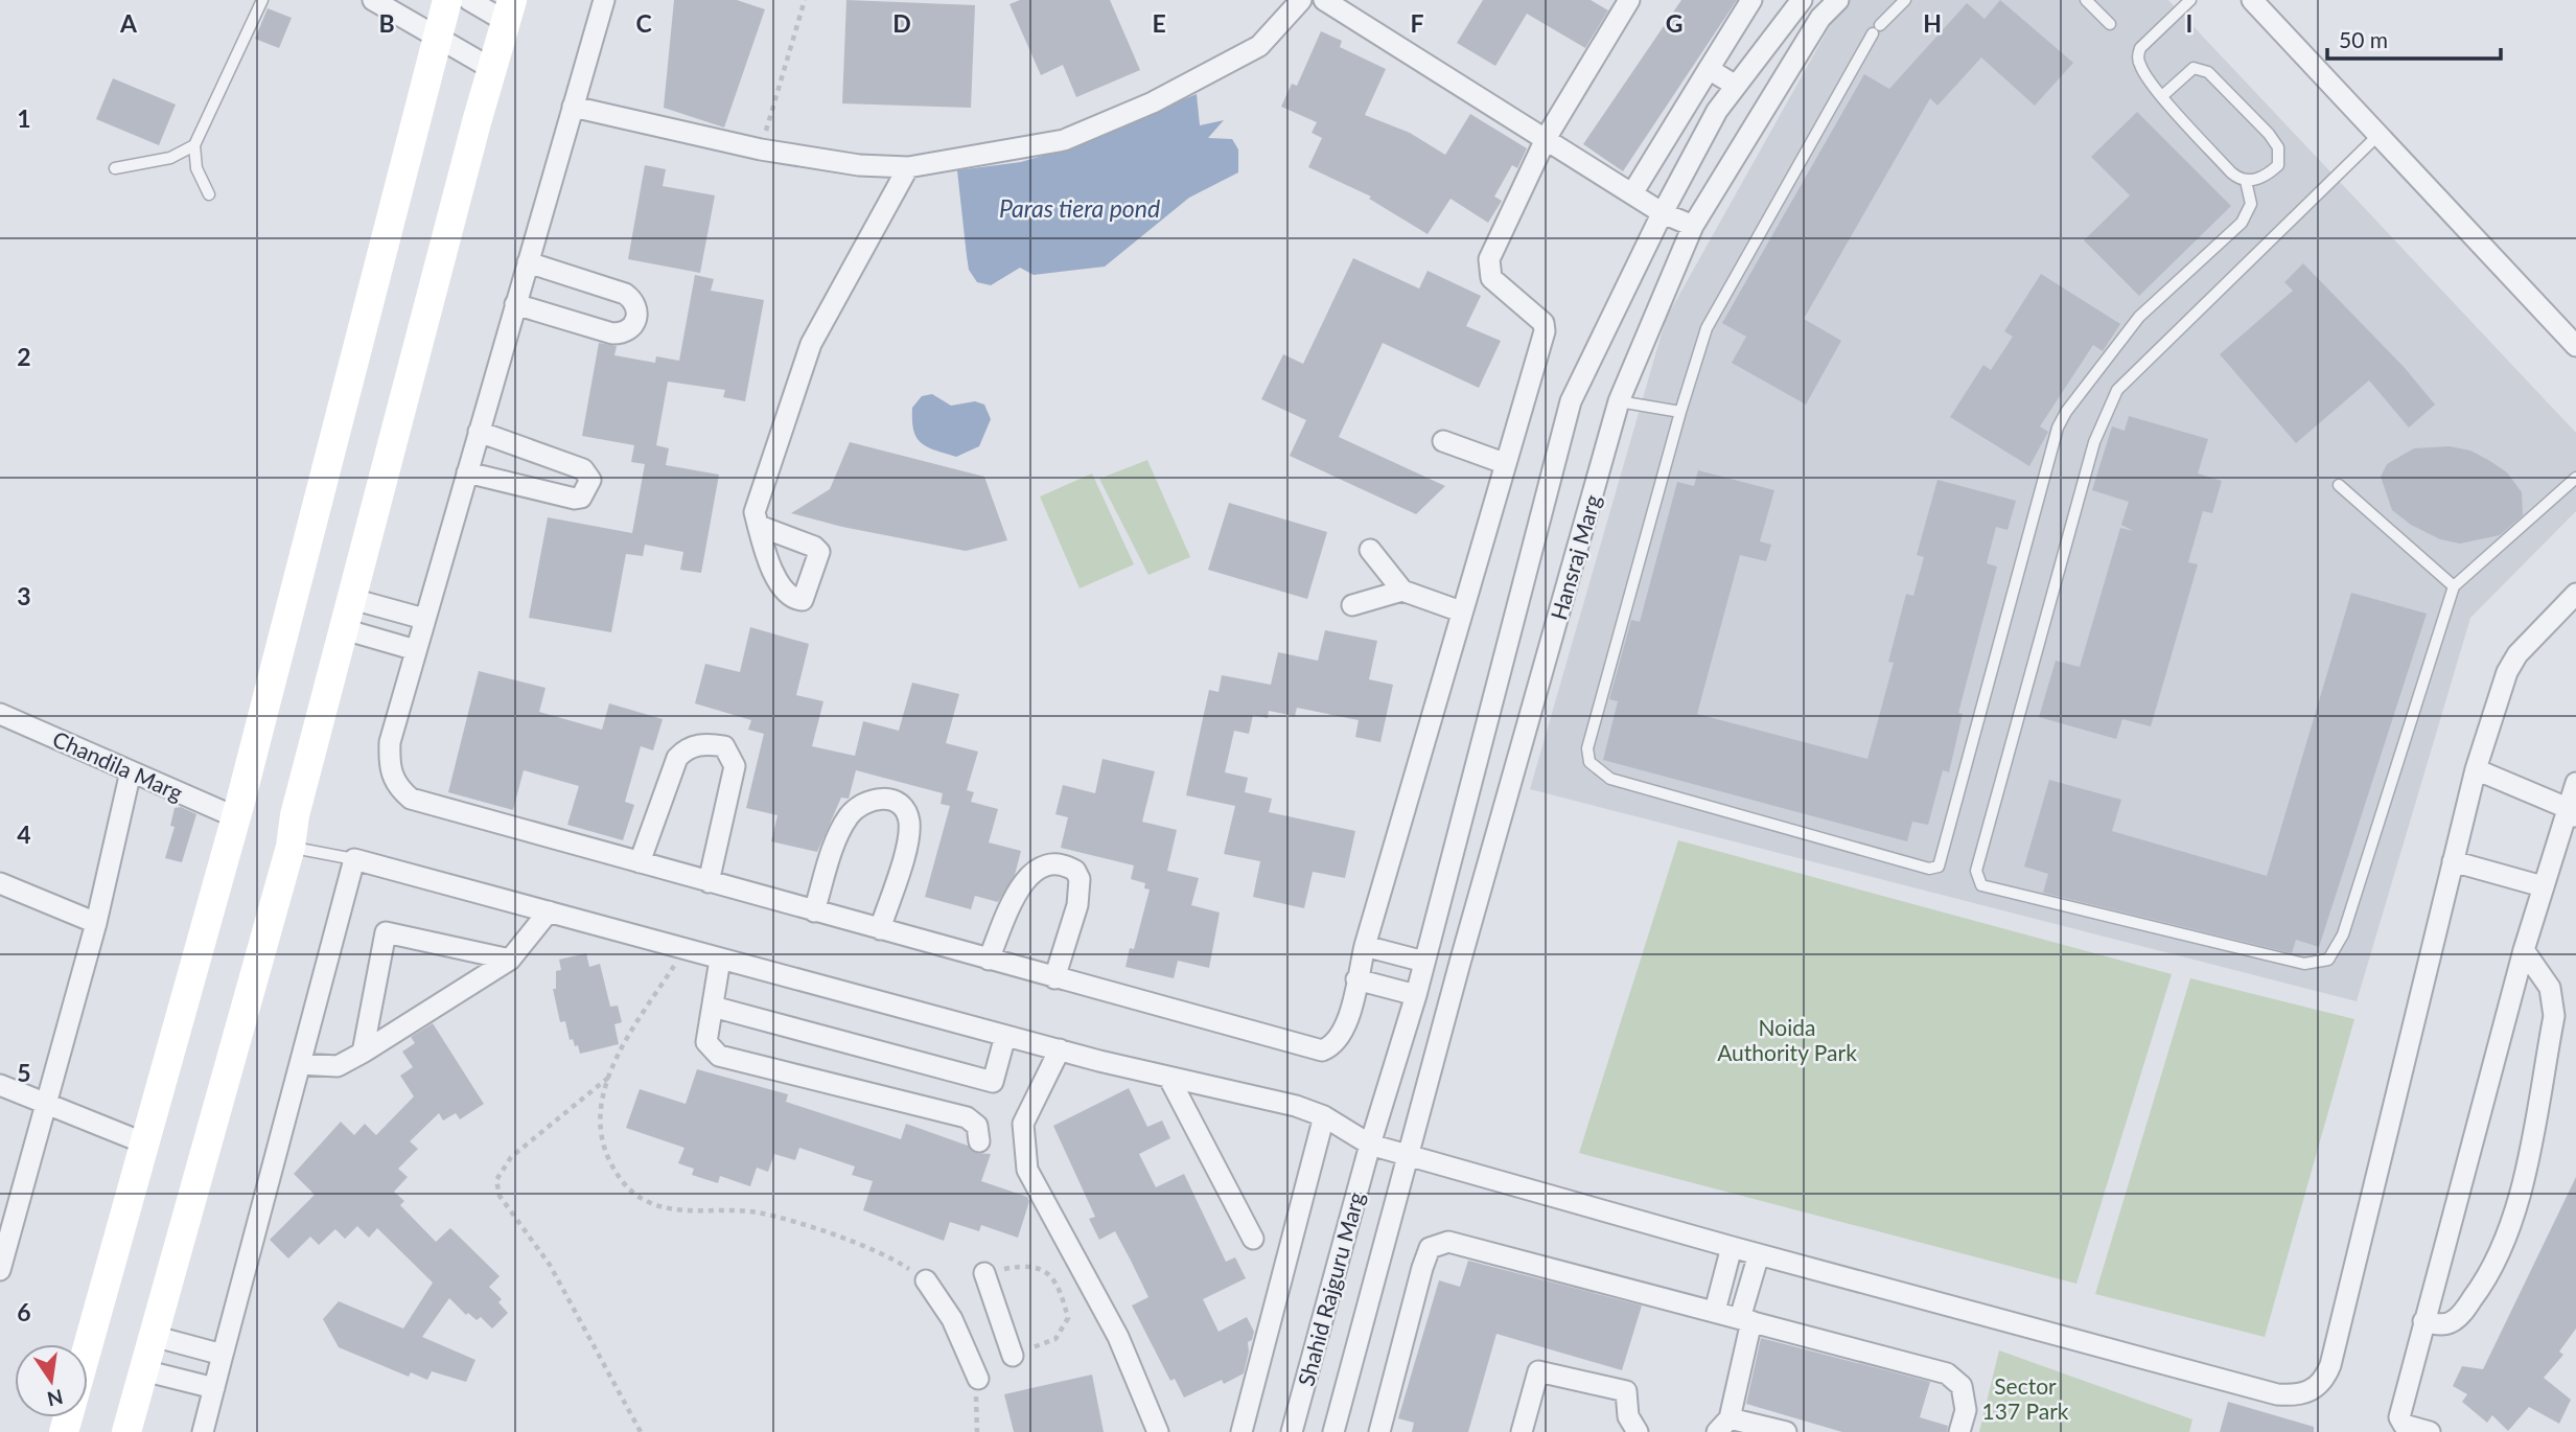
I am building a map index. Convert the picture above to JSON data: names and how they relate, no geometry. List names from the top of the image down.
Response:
{
  "streets": {
    "street": ["Hansraj Marg", "Chandila Marg", "Shahid Rajguru Marg"]
  },
  "crossings": [
    ["Hansraj Marg", "Shahid Rajguru Marg"]
  ],
  "water": ["Paras tiera pond"],
  "parks": ["Noida Authority Park", "Sector 137 Park"],
  "scale_bar": "50 m",
  "north": "bottom",
  "grid": {
    "columns": [
      "A",
      "B",
      "C",
      "D",
      "E",
      "F",
      "G",
      "H",
      "I"
    ],
    "rows": [
      "1",
      "2",
      "3",
      "4",
      "5",
      "6"
    ]
  }
}
